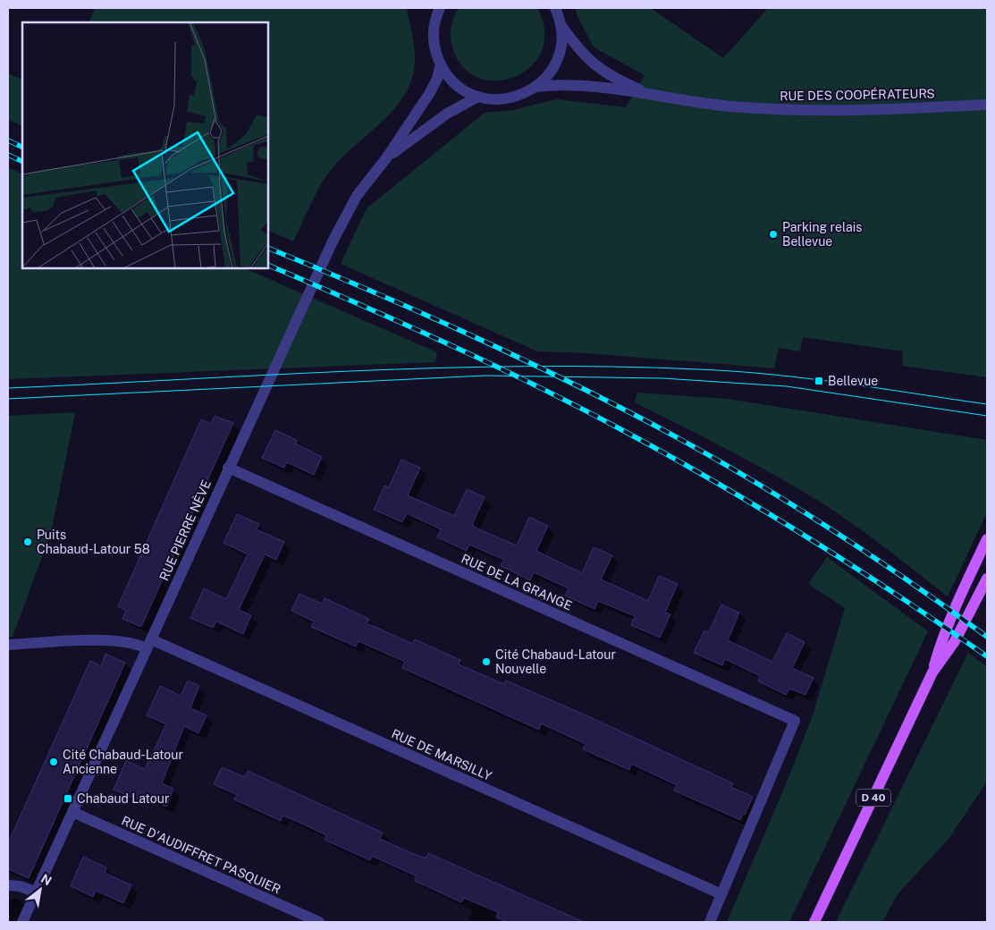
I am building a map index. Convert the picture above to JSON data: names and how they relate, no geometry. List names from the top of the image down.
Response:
{
  "streets": {
    "main road": ["D 40"],
    "street": [
      "RUE DES COOPÉRATEURS",
      "RUE PIERRE NÈVE",
      "RUE DE LA GRANGE",
      "RUE DE MARSILLY",
      "RUE D'AUDIFFRET PASQUIER"
    ]
  },
  "crossings": [
    ["RUE PIERRE NÈVE", "RUE DE LA GRANGE"],
    ["RUE PIERRE NÈVE", "RUE DE MARSILLY"],
    ["RUE PIERRE NÈVE", "RUE D'AUDIFFRET PASQUIER"],
    ["RUE DE LA GRANGE", "RUE DE MARSILLY"]
  ],
  "places": {
    "other": [
      "Parking relais Bellevue",
      "Puits Chabaud-Latour 58",
      "Cité Chabaud-Latour Nouvelle",
      "Cité Chabaud-Latour Ancienne"
    ],
    "transit": ["Bellevue", "Chabaud Latour"]
  },
  "north": "top right"
}
